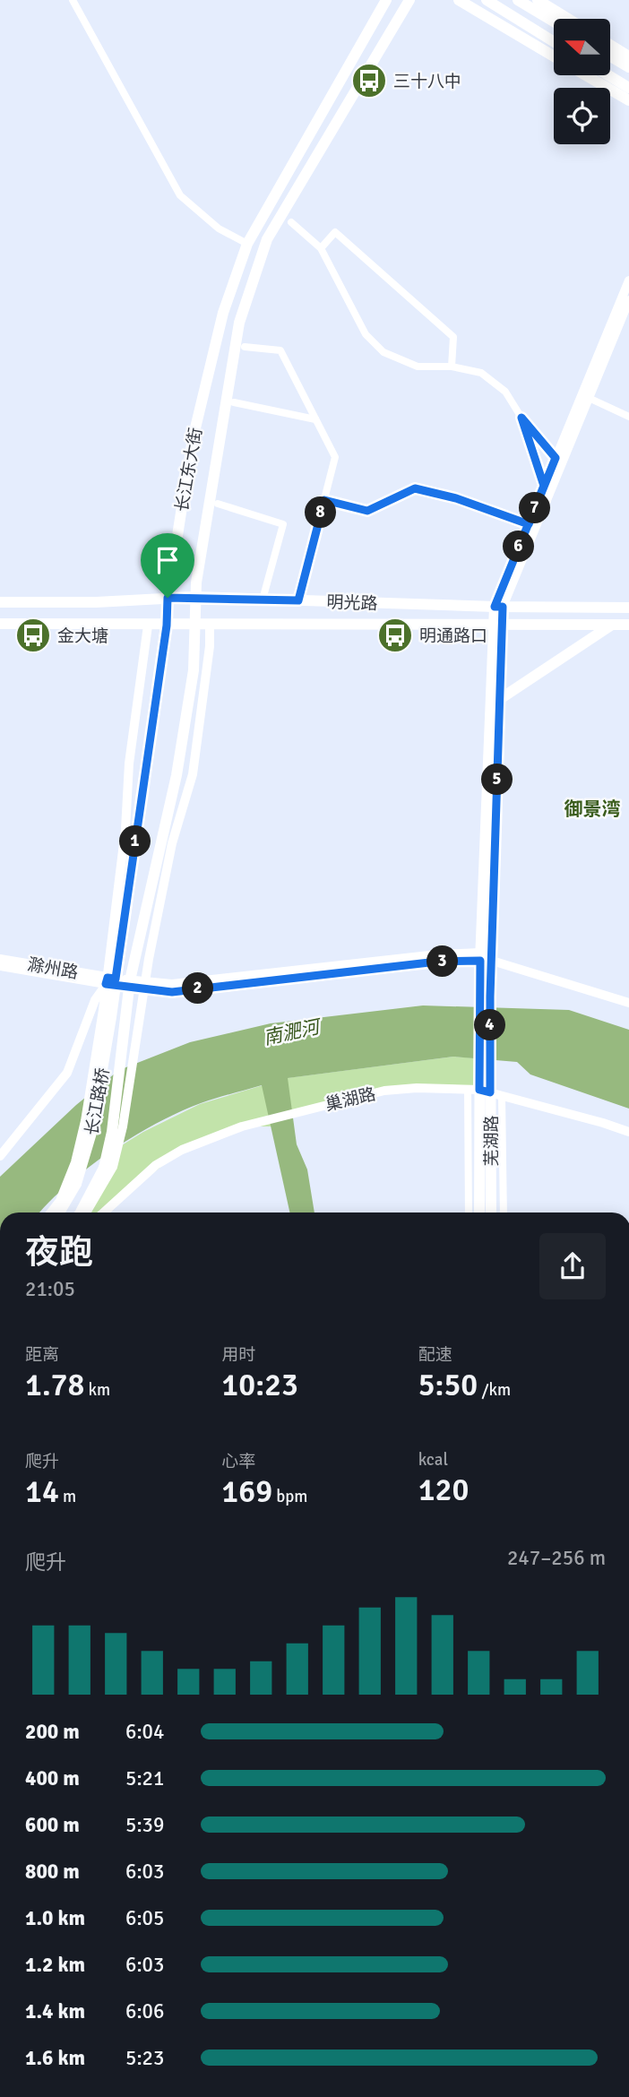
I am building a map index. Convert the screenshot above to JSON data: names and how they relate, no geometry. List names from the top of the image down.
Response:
{
  "streets": {
    "main road": [
      "长江东大街",
      "明光路",
      "巢湖路",
      "长江路桥",
      "芜湖路"
    ],
    "street": ["滁州路"]
  },
  "crossings": [
    ["长江东大街", "明光路"],
    ["长江东大街", "滁州路"],
    ["长江东大街", "长江路桥"],
    ["滁州路", "芜湖路"],
    ["巢湖路", "芜湖路"]
  ],
  "districts": ["御景湾"],
  "water": ["南淝河"],
  "places": {
    "bus stop": ["三十八中", "金大塘", "明通路口"]
  },
  "north": "left",
  "page": {
    "pins": [
      "7",
      "8",
      "6",
      "5",
      "1",
      "3",
      "2",
      "4"
    ],
    "heading": ["夜跑", "21:05"],
    "stats": [
      ["距离", "1.78 km"],
      ["用时", "10:23"],
      ["配速", "5:50 /km"],
      ["爬升", "14 m"],
      ["心率", "169 bpm"],
      ["kcal", "120"]
    ],
    "chart": ["爬升", "247–256 m"],
    "list": [
      {
        "name": "200 m",
        "note": "6:04"
      },
      {
        "name": "400 m",
        "note": "5:21"
      },
      {
        "name": "600 m",
        "note": "5:39"
      },
      {
        "name": "800 m",
        "note": "6:03"
      },
      {
        "name": "1.0 km",
        "note": "6:05"
      },
      {
        "name": "1.2 km",
        "note": "6:03"
      },
      {
        "name": "1.4 km",
        "note": "6:06"
      },
      {
        "name": "1.6 km",
        "note": "5:23"
      }
    ]
  }
}
